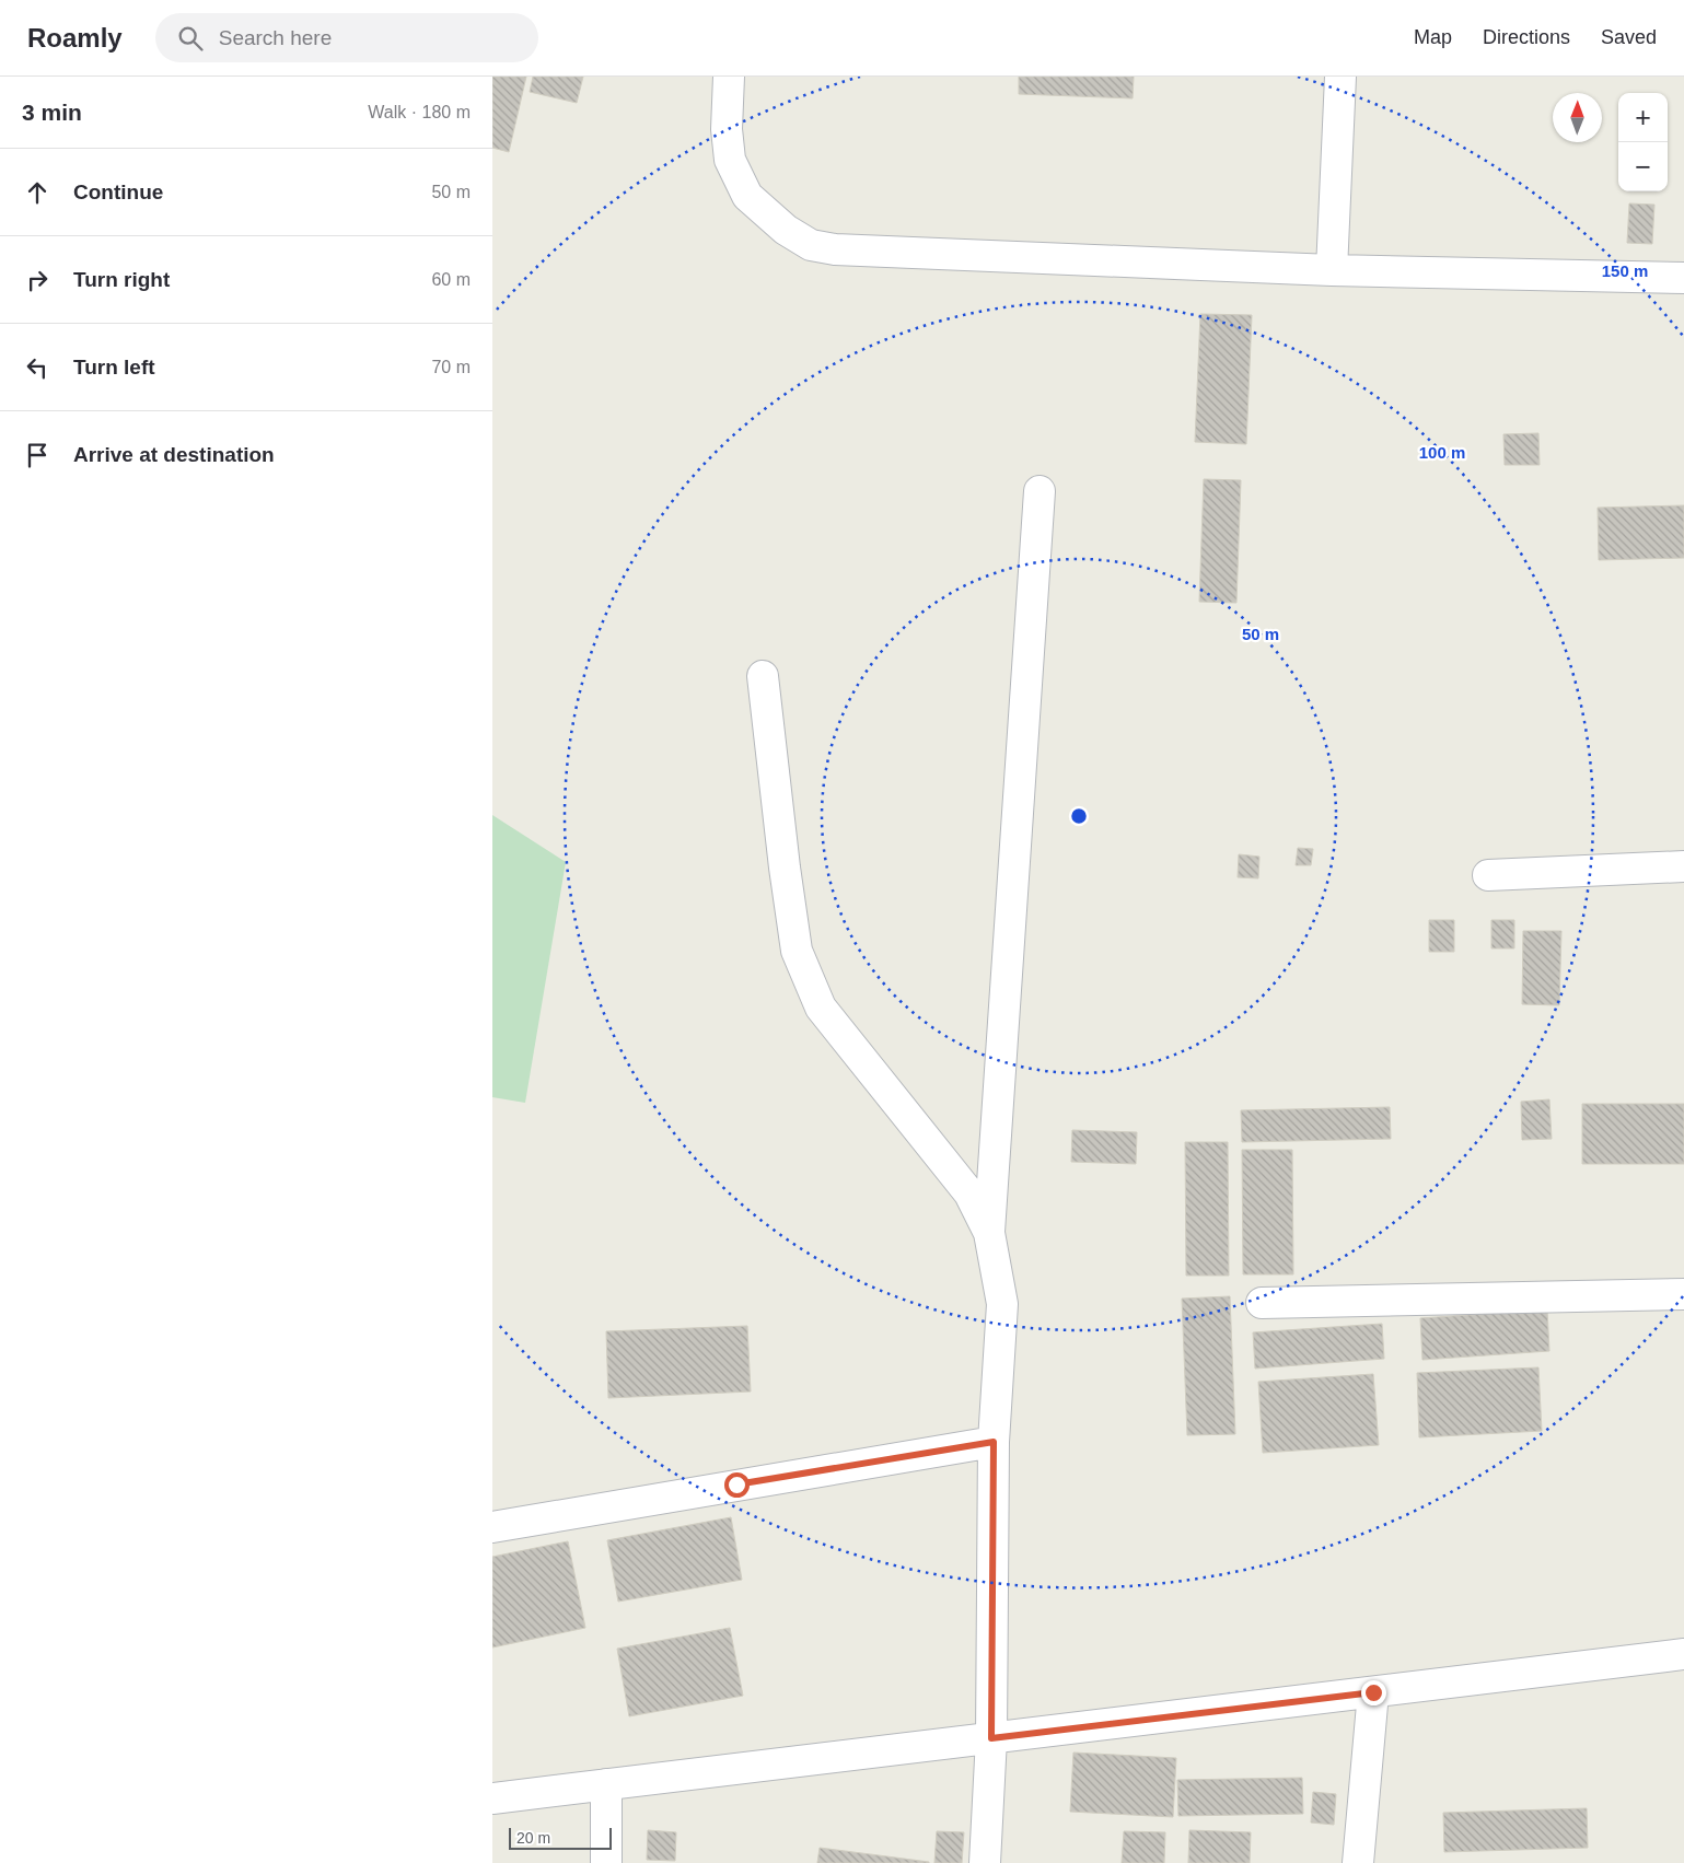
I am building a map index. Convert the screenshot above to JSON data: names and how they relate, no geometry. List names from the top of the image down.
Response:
{
  "scale_bar": "20 m",
  "north": "top",
  "page": {
    "header": "Roamly",
    "search": "Search here",
    "nav": ["Map", "Directions", "Saved"],
    "heading": ["3 min", "Walk · 180 m"],
    "map_buttons": ["+", "−"],
    "list": [
      ["Continue", "50 m"],
      ["Turn right", "60 m"],
      ["Turn left", "70 m"],
      "Arrive at destination"
    ],
    "scale": "20 m"
  },
  "rings": ["150 m", "100 m", "50 m"]
}
